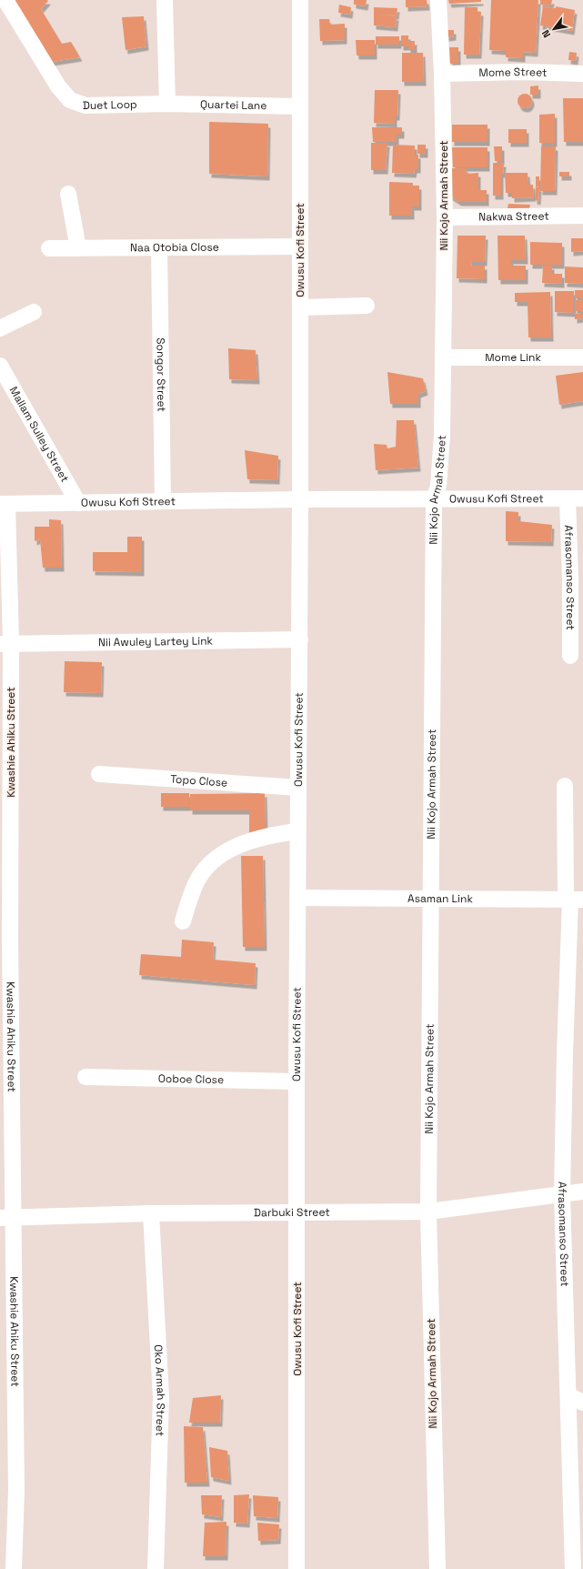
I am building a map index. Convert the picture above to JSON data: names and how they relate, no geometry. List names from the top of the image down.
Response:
{
  "streets": {
    "street": [
      "Mome Street",
      "Duet Loop",
      "Quartei Lane",
      "Nii Kojo Armah Street",
      "Nakwa Street",
      "Naa Otobia Close",
      "Owusu Kofi Street",
      "Mome Link",
      "Songor Street",
      "Mallam Sulley Street",
      "Afrasomanso Street",
      "Nii Awuley Lartey Link",
      "Kwashie Ahiku Street",
      "Topo Close",
      "Asaman Link",
      "Ooboe Close",
      "Darbuki Street",
      "Oko Armah Street"
    ]
  },
  "crossings": [
    ["Mome Street", "Nii Kojo Armah Street"],
    ["Duet Loop", "Quartei Lane"],
    ["Quartei Lane", "Owusu Kofi Street"],
    ["Nii Kojo Armah Street", "Nakwa Street"],
    ["Nii Kojo Armah Street", "Owusu Kofi Street"],
    ["Nii Kojo Armah Street", "Mome Link"],
    ["Nii Kojo Armah Street", "Asaman Link"],
    ["Nii Kojo Armah Street", "Darbuki Street"],
    ["Naa Otobia Close", "Owusu Kofi Street"],
    ["Naa Otobia Close", "Songor Street"],
    ["Owusu Kofi Street", "Songor Street"],
    ["Owusu Kofi Street", "Mallam Sulley Street"],
    ["Owusu Kofi Street", "Afrasomanso Street"],
    ["Owusu Kofi Street", "Nii Awuley Lartey Link"],
    ["Owusu Kofi Street", "Kwashie Ahiku Street"],
    ["Owusu Kofi Street", "Topo Close"],
    ["Owusu Kofi Street", "Asaman Link"],
    ["Owusu Kofi Street", "Ooboe Close"],
    ["Owusu Kofi Street", "Darbuki Street"],
    ["Afrasomanso Street", "Asaman Link"],
    ["Afrasomanso Street", "Darbuki Street"],
    ["Nii Awuley Lartey Link", "Kwashie Ahiku Street"],
    ["Kwashie Ahiku Street", "Darbuki Street"],
    ["Darbuki Street", "Oko Armah Street"]
  ],
  "north": "bottom left"
}
